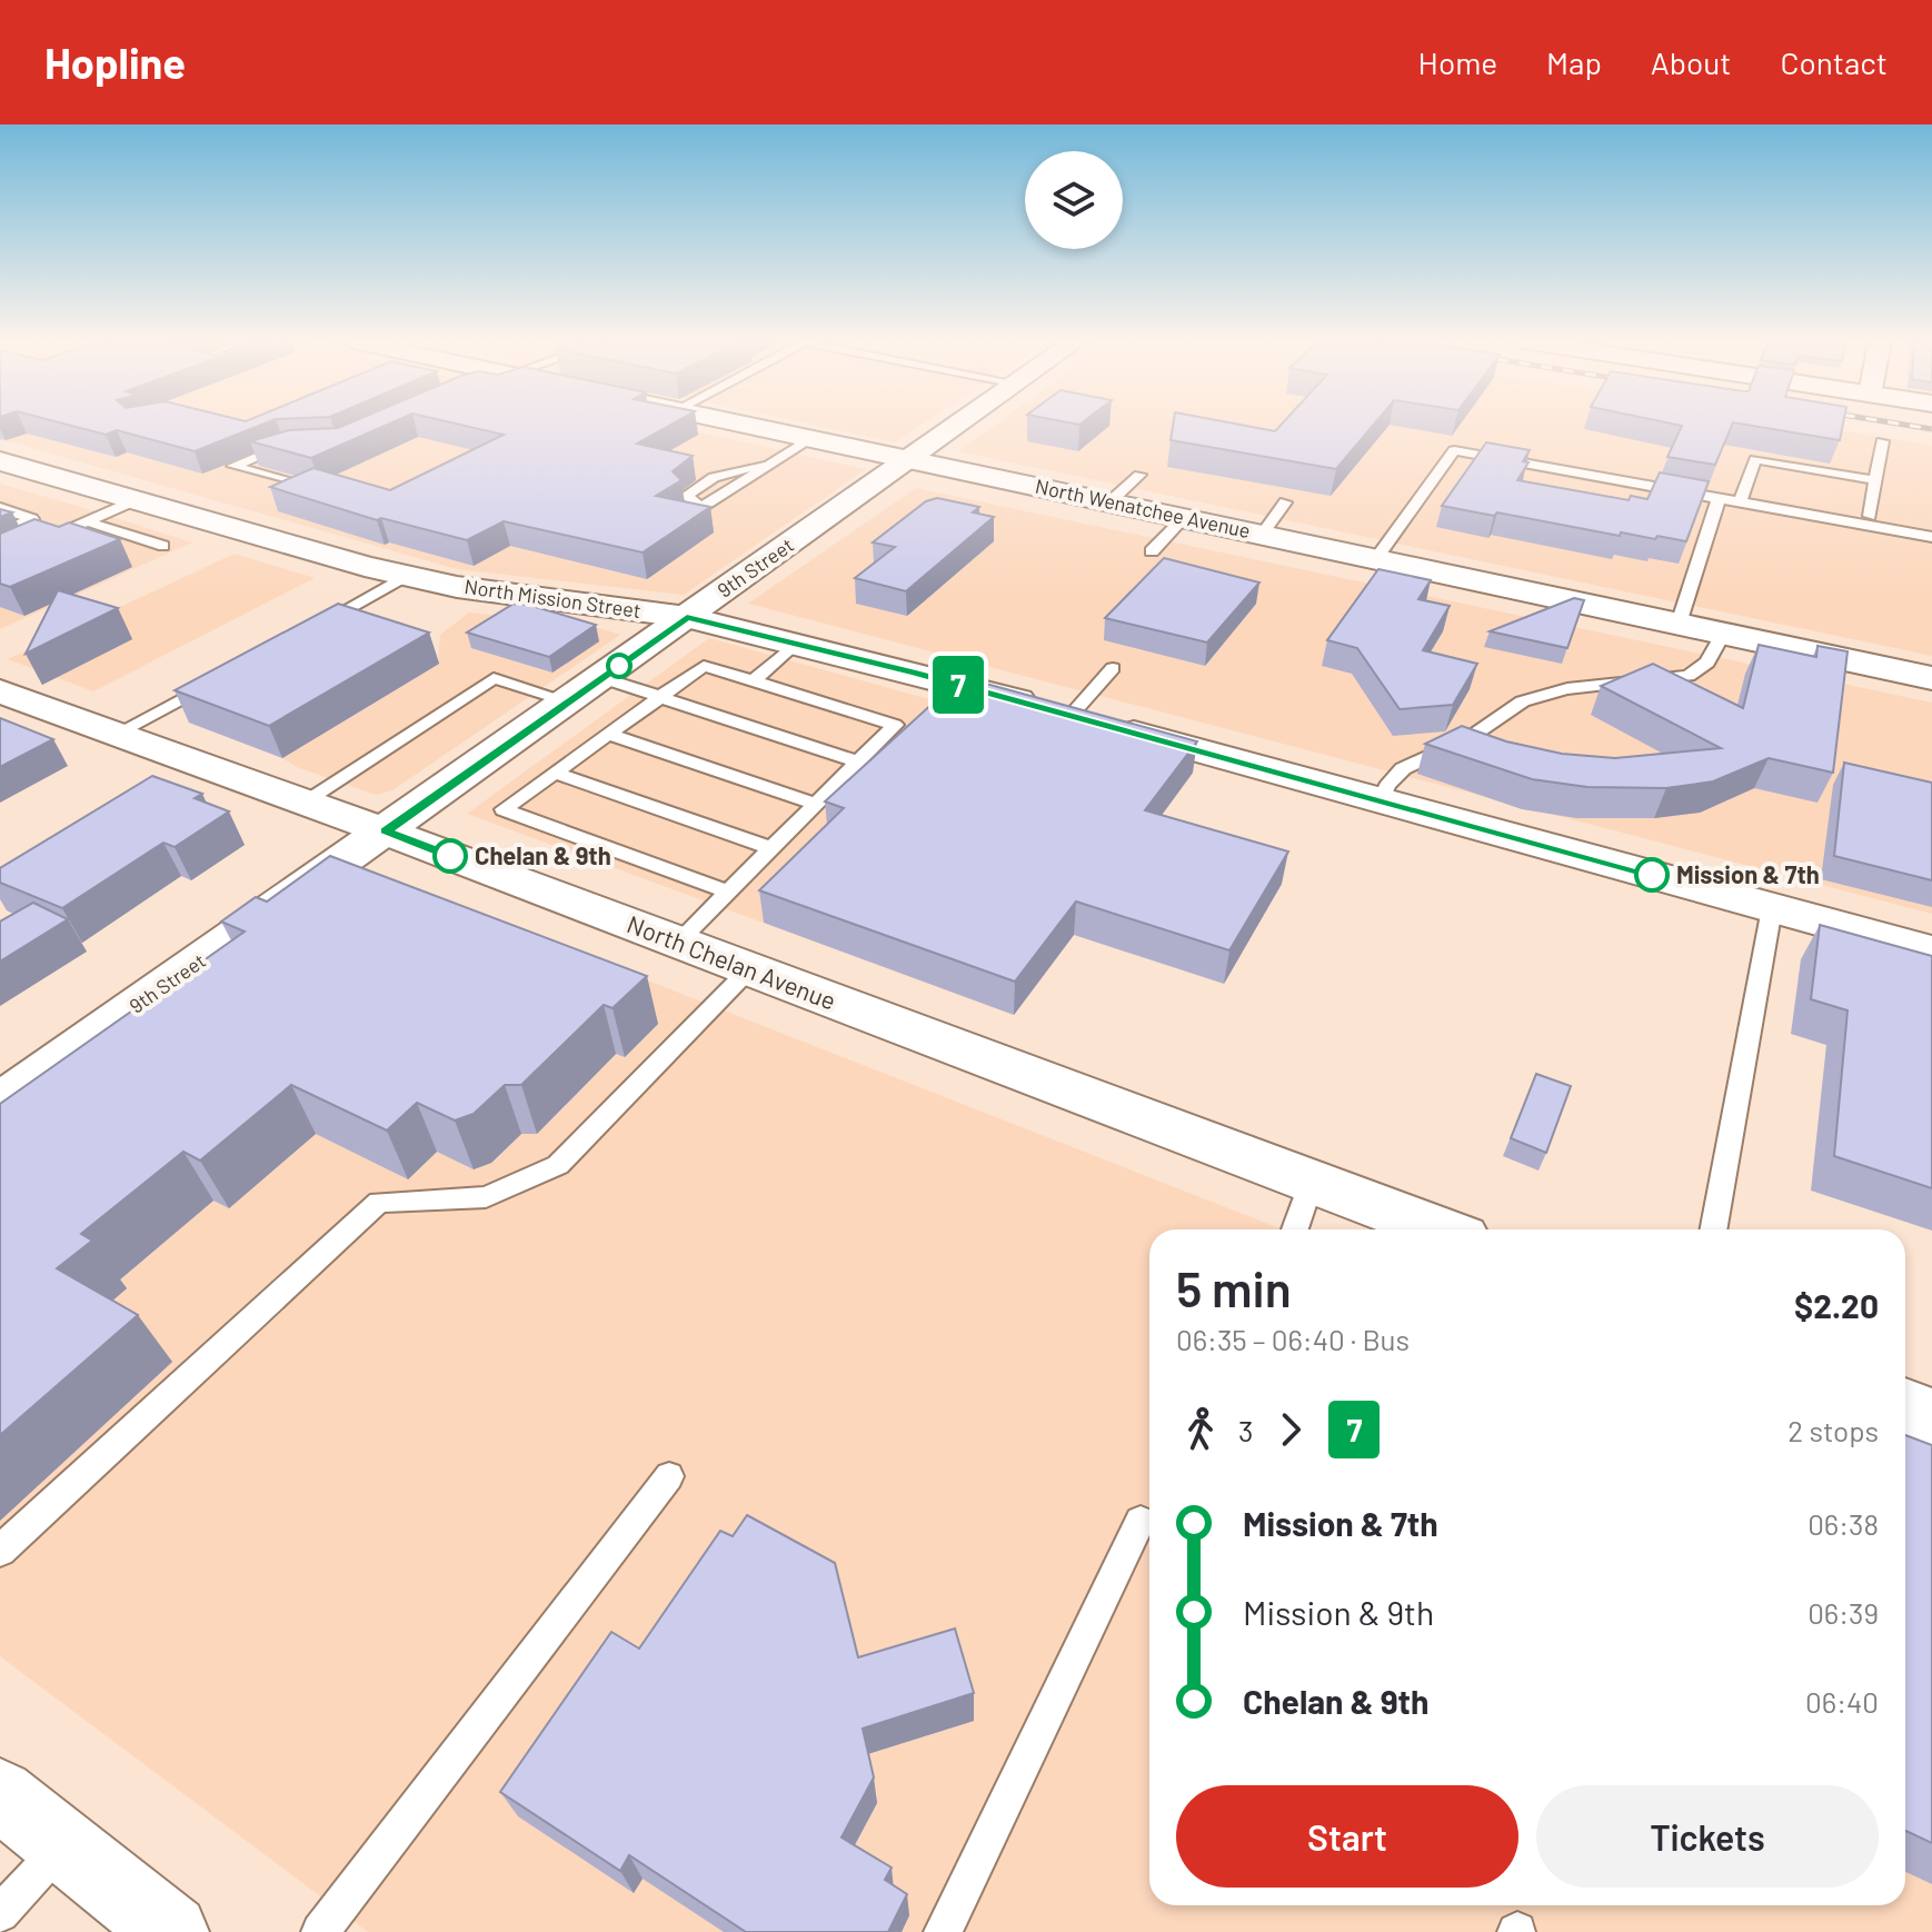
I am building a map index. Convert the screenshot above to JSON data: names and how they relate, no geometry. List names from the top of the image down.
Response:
{
  "streets": {
    "main road": [
      "North Wenatchee Avenue",
      "9th Street",
      "North Mission Street",
      "North Chelan Avenue"
    ]
  },
  "crossings": [
    ["North Wenatchee Avenue", "9th Street"],
    ["9th Street", "North Mission Street"],
    ["9th Street", "North Chelan Avenue"]
  ],
  "places": ["Chelan & 9th", "Mission & 7th"],
  "lines": ["bus line 7"],
  "page": {
    "header": "Hopline",
    "nav": [
      "Home",
      "Map",
      "About",
      "Contact"
    ],
    "on_map": "7",
    "heading": ["5 min", "06:35 – 06:40 · Bus", "$2.20"],
    "legs": ["3", "7", "2 stops"],
    "list": [
      {
        "name": "Mission & 7th",
        "value": "06:38"
      },
      {
        "name": "Mission & 9th",
        "value": "06:39"
      },
      {
        "name": "Chelan & 9th",
        "value": "06:40"
      }
    ],
    "buttons": ["Start", "Tickets"]
  }
}
